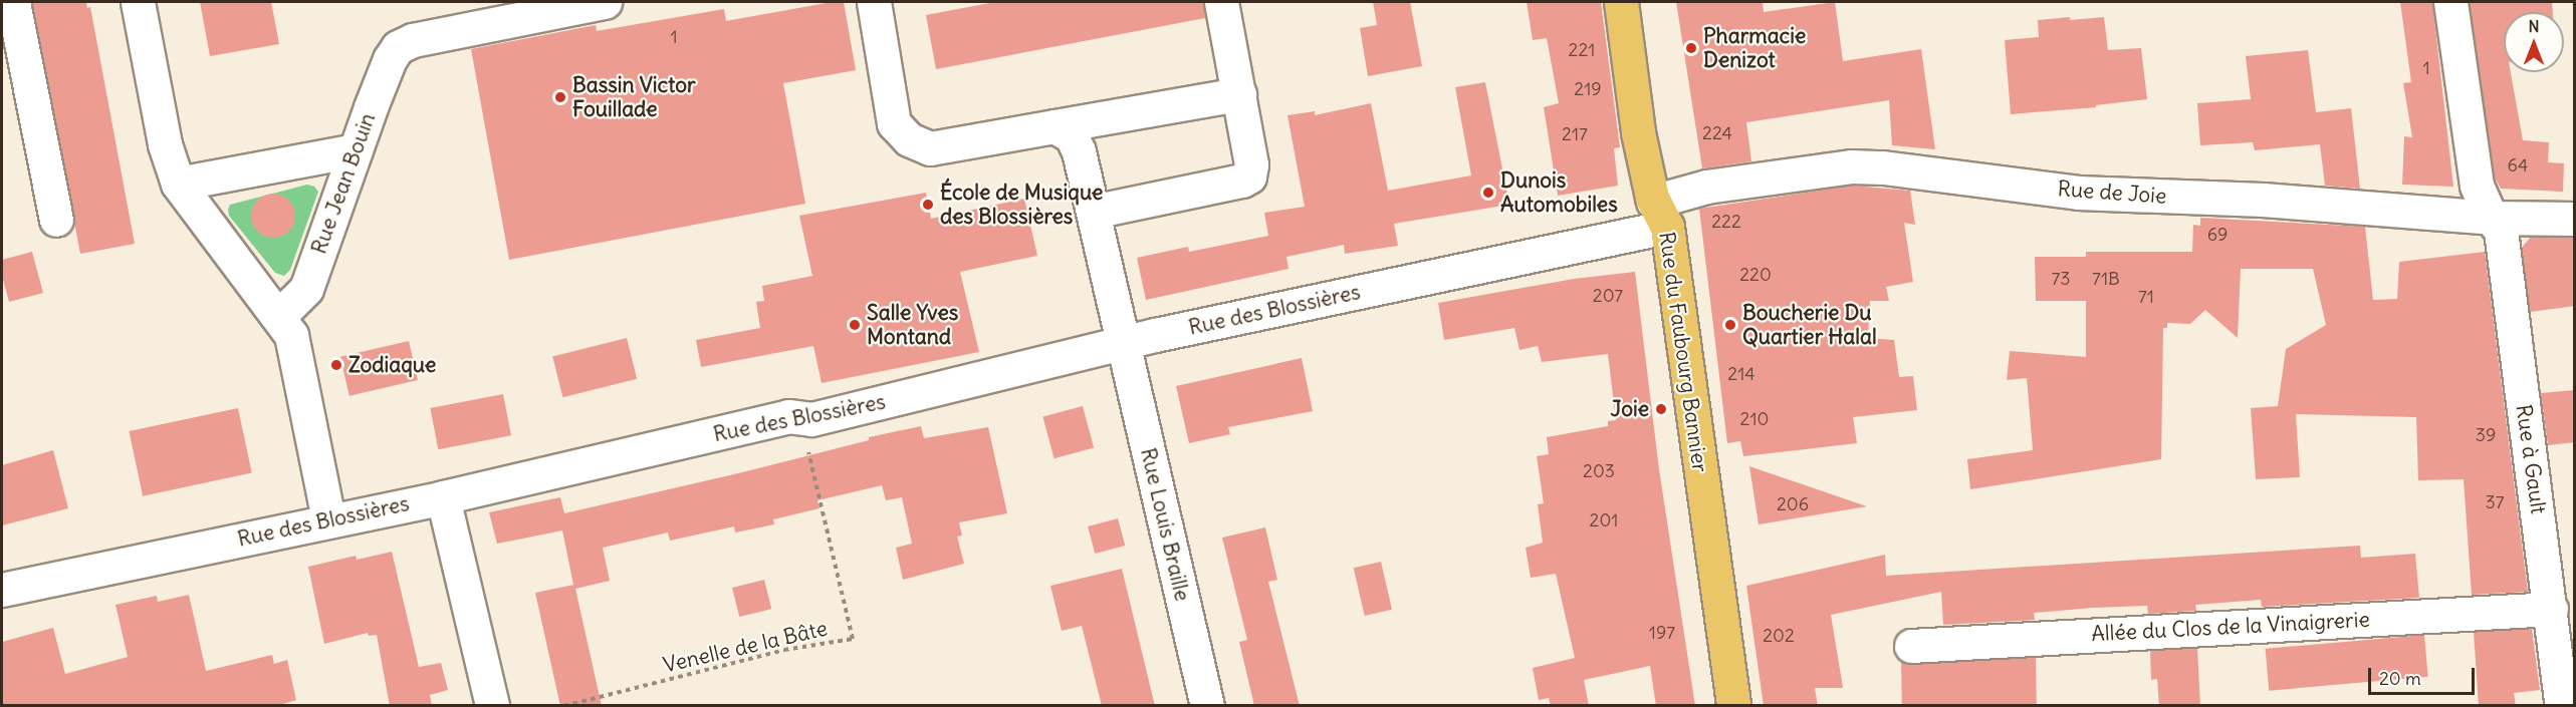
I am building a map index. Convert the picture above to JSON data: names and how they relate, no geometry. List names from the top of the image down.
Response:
{
  "streets": {
    "main road": ["Rue du Faubourg Bannier"],
    "street": [
      "Rue Jean Bouin",
      "Rue de Joie",
      "Rue des Blossières",
      "Rue à Gault",
      "Rue Louis Braille",
      "Allée du Clos de la Vinaigrerie"
    ],
    "path": ["Venelle de la Bâte"]
  },
  "crossings": [
    ["Rue de Joie", "Rue des Blossières"],
    ["Rue de Joie", "Rue du Faubourg Bannier"],
    ["Rue de Joie", "Rue à Gault"],
    ["Rue des Blossières", "Rue du Faubourg Bannier"],
    ["Rue des Blossières", "Rue Louis Braille"],
    ["Rue des Blossières", "Venelle de la Bâte"],
    ["Rue à Gault", "Allée du Clos de la Vinaigrerie"]
  ],
  "places": [
    "Pharmacie Denizot",
    "Bassin Victor Fouillade",
    "Dunois Automobiles",
    "École de Musique des Blossières",
    "Salle Yves Montand",
    "Boucherie Du Quartier Halal",
    "Zodiaque",
    "Joie"
  ],
  "house_numbers": [
    "1",
    "221",
    "1",
    "219",
    "224",
    "217",
    "64",
    "222",
    "69",
    "220",
    "73",
    "71B",
    "207",
    "71",
    "214",
    "210",
    "39",
    "203",
    "37",
    "206",
    "201",
    "197",
    "202"
  ],
  "scale_bar": "20 m",
  "north": "top"
}
